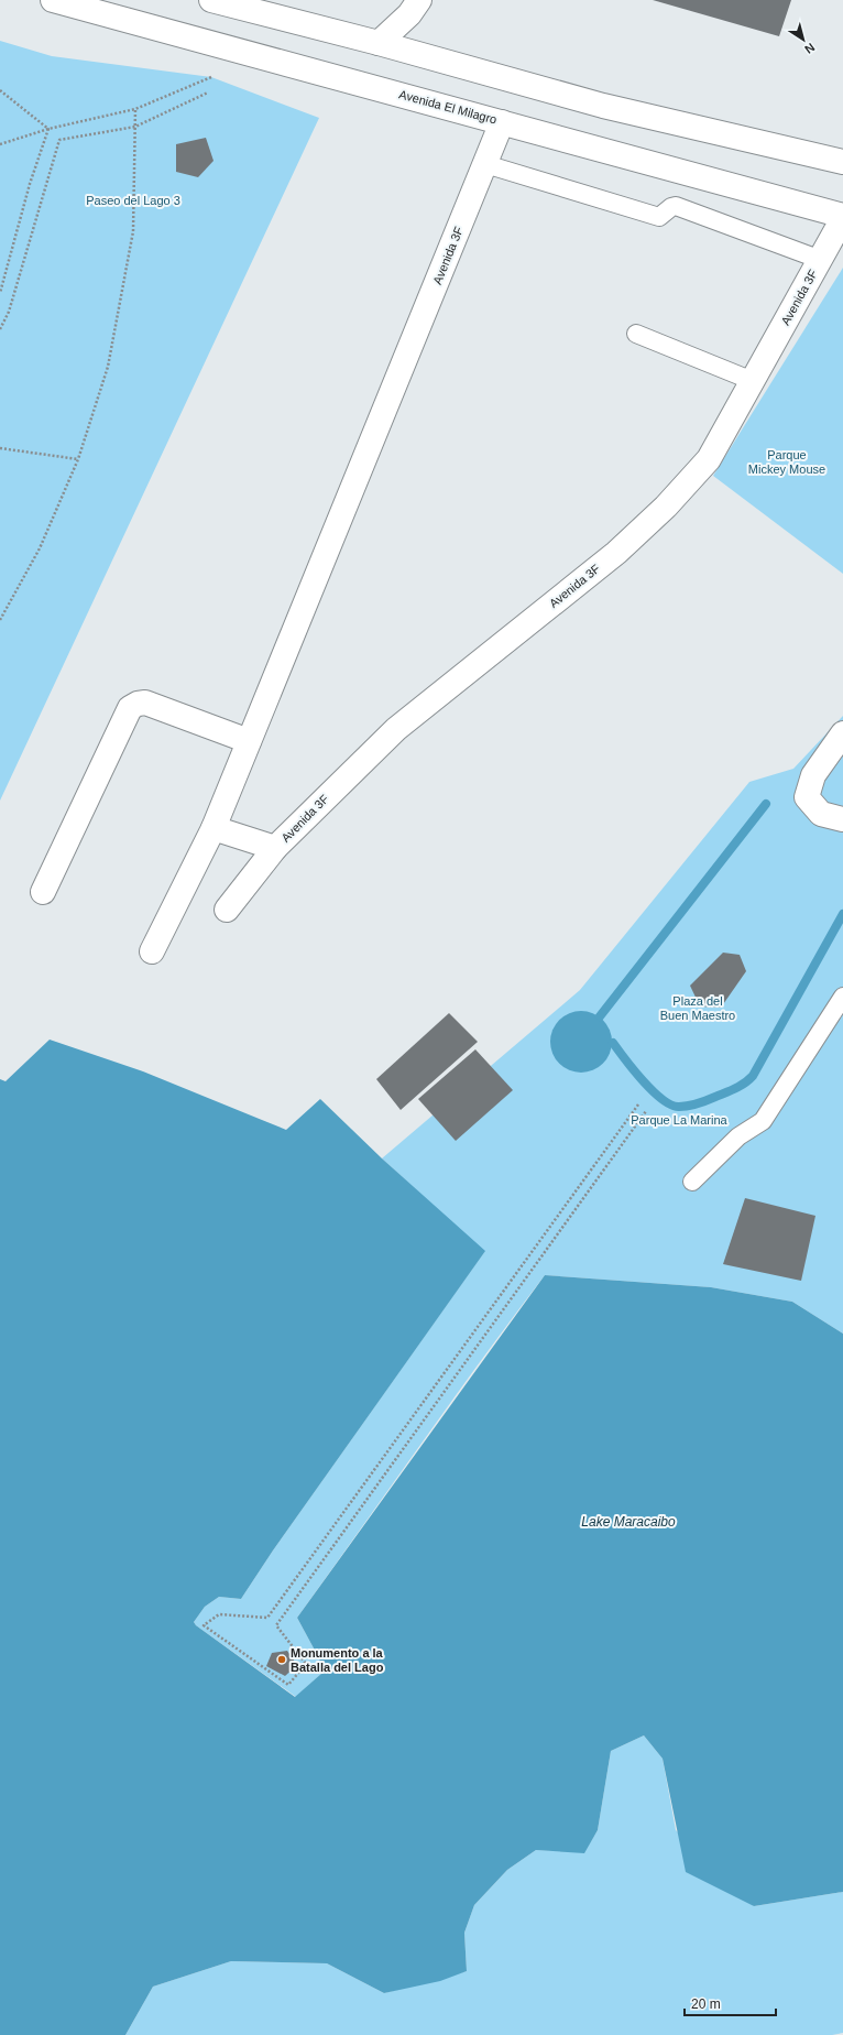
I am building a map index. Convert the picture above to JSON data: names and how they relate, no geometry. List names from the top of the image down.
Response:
{
  "streets": {
    "street": ["Avenida El Milagro", "Avenida 3F"]
  },
  "crossings": [
    ["Avenida El Milagro", "Avenida 3F"]
  ],
  "water": ["Lake Maracaibo"],
  "parks": [
    "Paseo del Lago 3",
    "Parque Mickey Mouse",
    "Plaza del Buen Maestro",
    "Parque La Marina"
  ],
  "places": ["Monumento a la Batalla del Lago"],
  "scale_bar": "20 m",
  "north": "bottom right"
}
